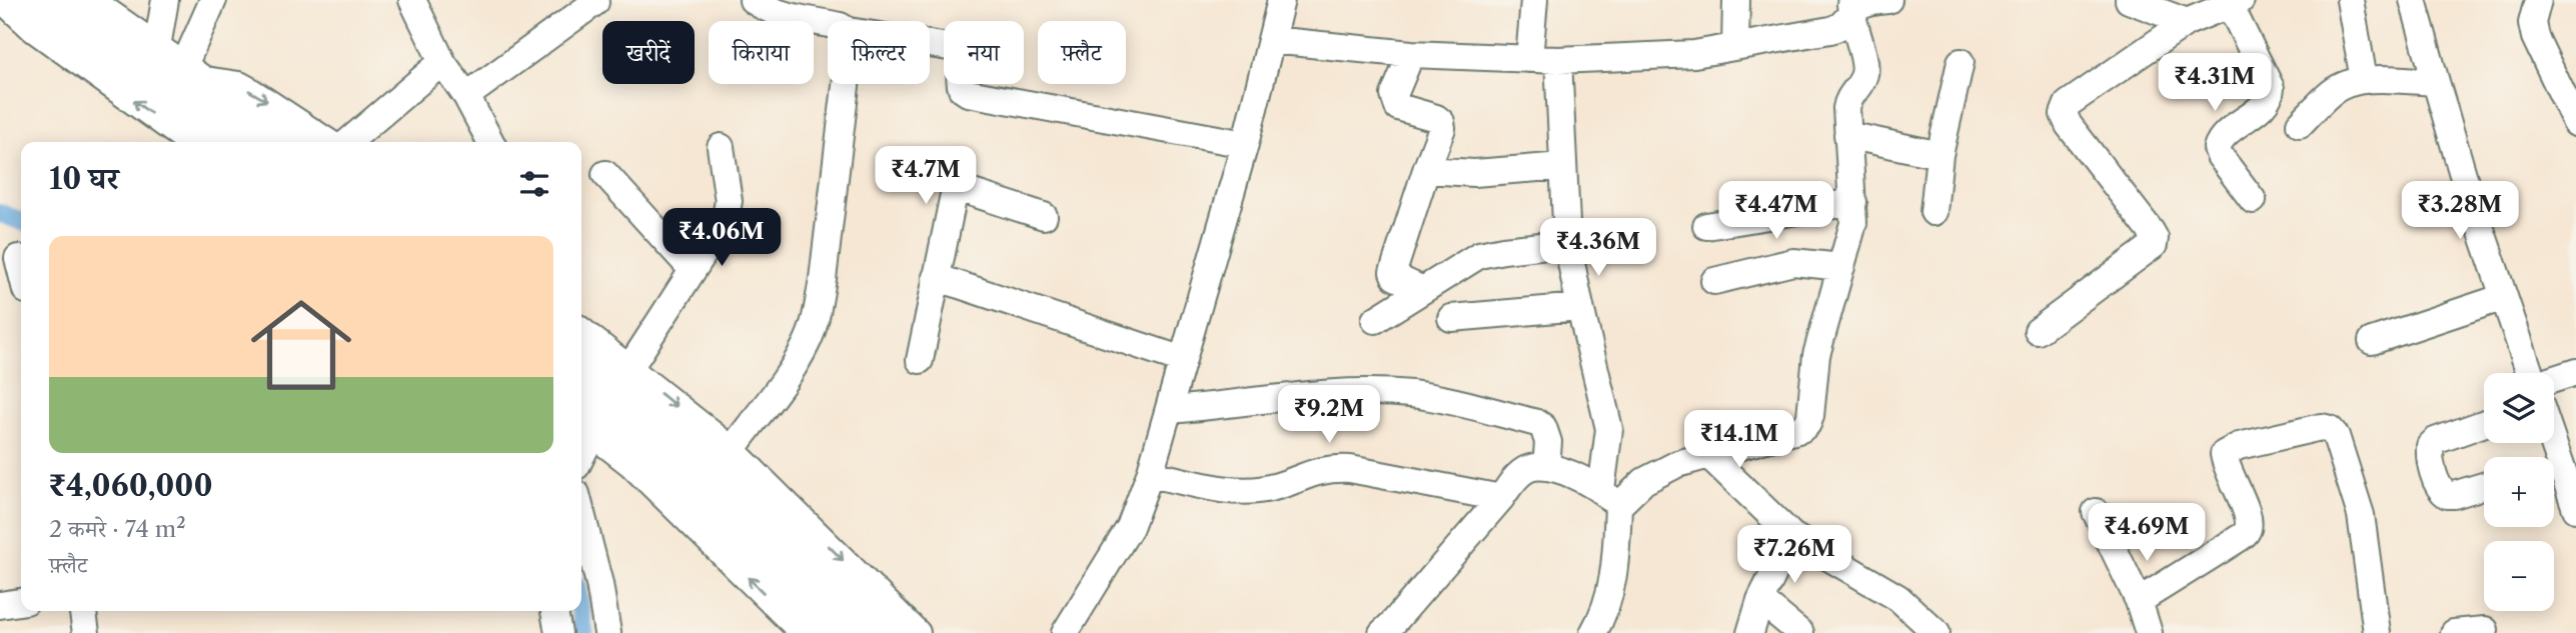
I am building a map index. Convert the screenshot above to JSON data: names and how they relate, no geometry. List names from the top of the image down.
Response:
{
  "page": {
    "chip": [
      "खरीदें",
      "किराया",
      "फ़िल्टर",
      "नया",
      "फ़्लैट"
    ],
    "price": [
      "₹4.31M",
      "₹4.7M",
      "₹4.47M",
      "₹3.28M",
      "₹4.06M",
      "₹4.36M",
      "₹9.2M",
      "₹14.1M",
      "₹4.69M",
      "₹7.26M"
    ],
    "heading": "10 घर",
    "list": [
      {
        "name": "₹4,060,000",
        "note": "2 कमरे · 74 m² · फ़्लैट"
      }
    ],
    "map_buttons": ["+", "−"]
  }
}
